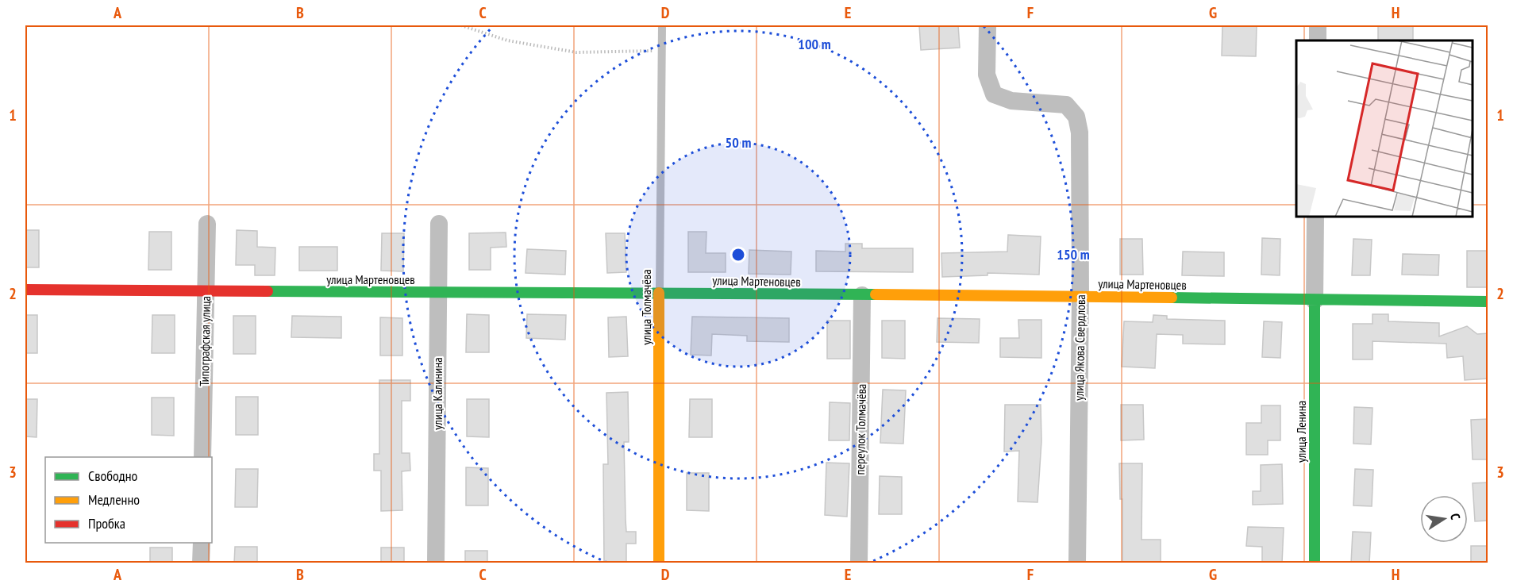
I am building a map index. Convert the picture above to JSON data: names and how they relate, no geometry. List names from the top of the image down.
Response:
{
  "streets": {
    "street": [
      "улица Мартеновцев",
      "улица Толмачёва",
      "Типографская улица",
      "улица Якова Свердлова",
      "улица Калинина",
      "переулок Толмачёва",
      "улица Ленина"
    ]
  },
  "crossings": [
    ["улица Мартеновцев", "улица Толмачёва"],
    ["улица Мартеновцев", "Типографская улица"],
    ["улица Мартеновцев", "улица Якова Свердлова"],
    ["улица Мартеновцев", "улица Калинина"],
    ["улица Мартеновцев", "переулок Толмачёва"],
    ["улица Мартеновцев", "улица Ленина"]
  ],
  "legend": ["Свободно", "Медленно", "Пробка"],
  "north": "right",
  "grid": {
    "columns": [
      "A",
      "B",
      "C",
      "D",
      "E",
      "F",
      "G",
      "H"
    ],
    "rows": ["1", "2", "3"]
  },
  "rings": ["100 m", "50 m", "150 m"]
}
